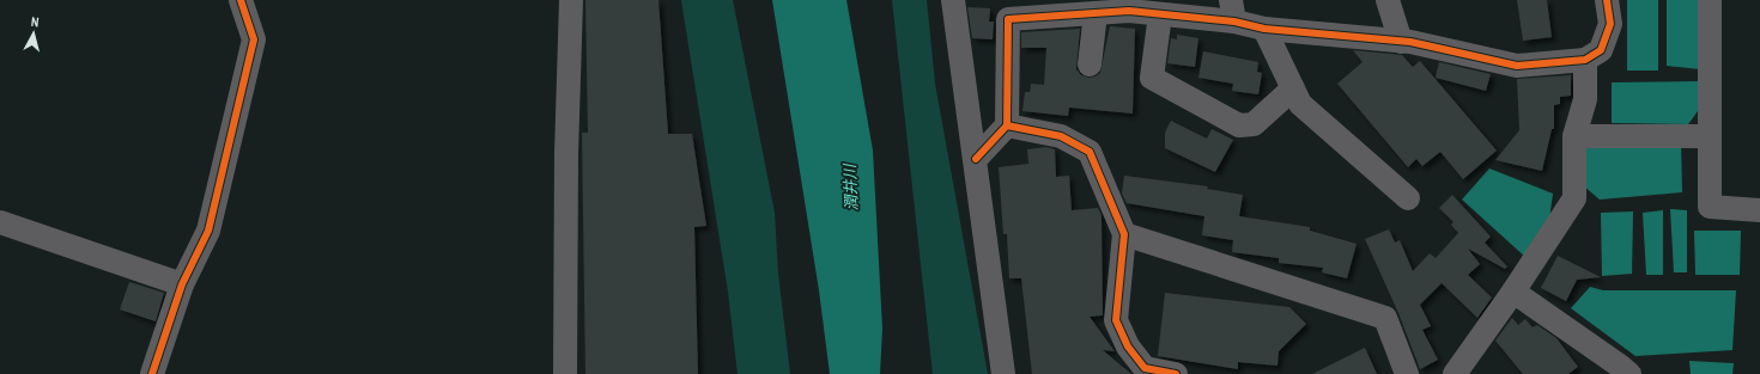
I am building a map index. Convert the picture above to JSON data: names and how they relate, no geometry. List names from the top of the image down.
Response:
{
  "water": ["潤井川"],
  "north": "top"
}
